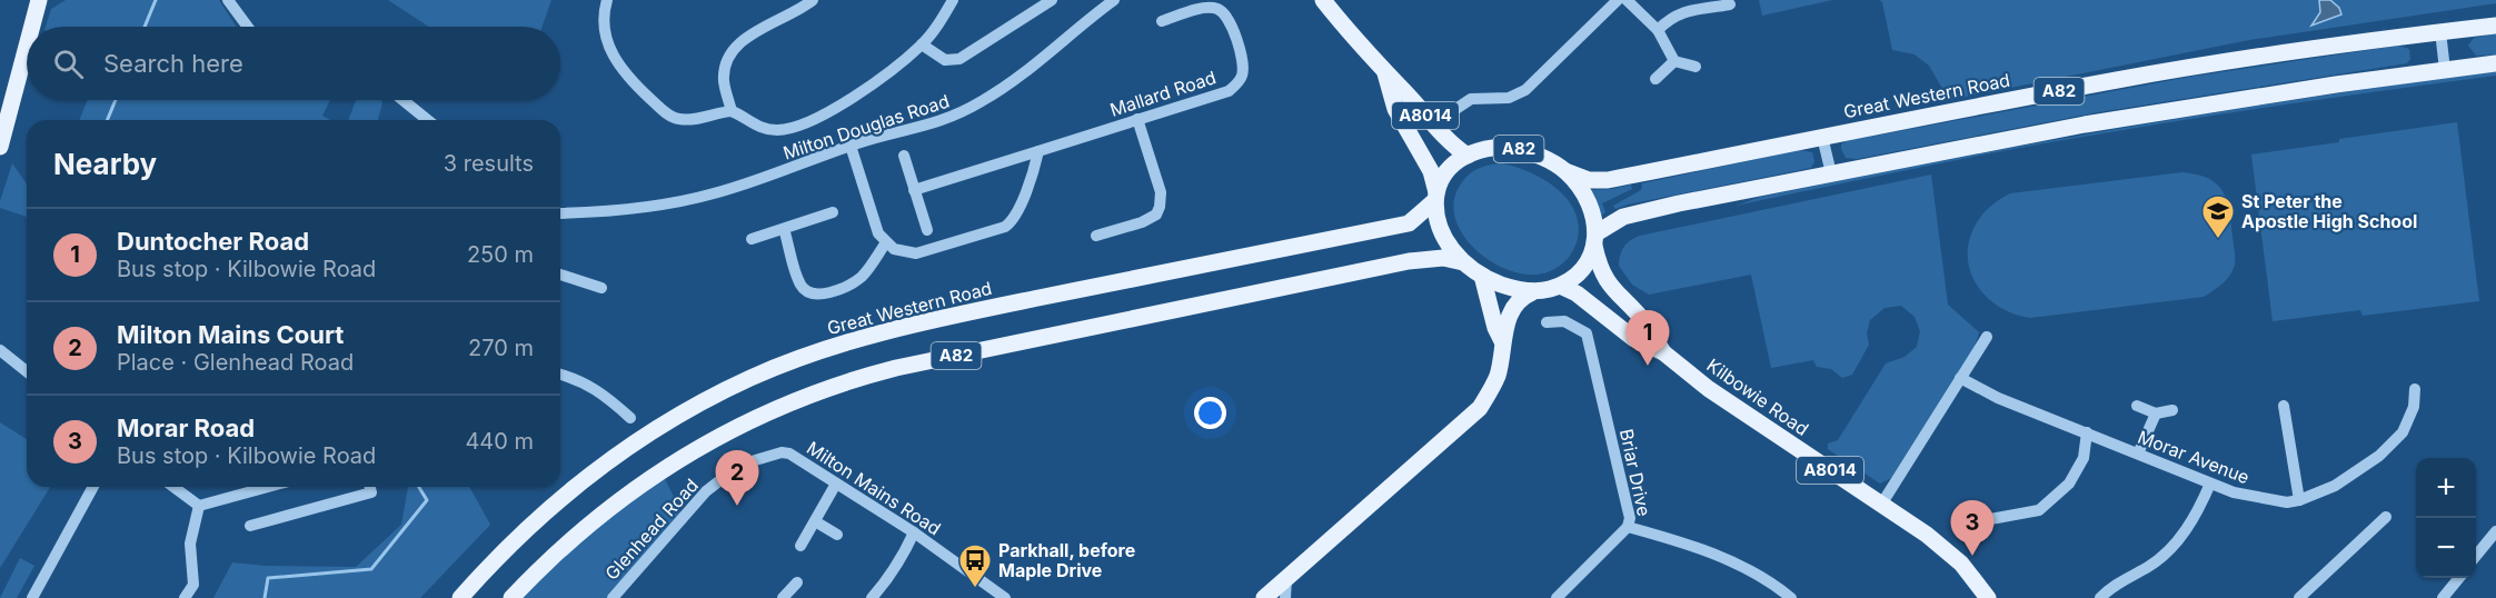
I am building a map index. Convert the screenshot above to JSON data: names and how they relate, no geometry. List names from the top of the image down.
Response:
{
  "streets": {
    "main road": [
      "A82",
      "Great Western Road",
      "A8014",
      "Kilbowie Road"
    ],
    "street": [
      "Mallard Road",
      "Milton Douglas Road",
      "Morar Avenue",
      "Briar Drive",
      "Milton Mains Road",
      "Glenhead Road"
    ]
  },
  "crossings": [
    ["A82", "Great Western Road"],
    ["A82", "A8014"],
    ["A82", "Kilbowie Road"],
    ["Great Western Road", "A8014"],
    ["Great Western Road", "Kilbowie Road"],
    ["A8014", "Kilbowie Road"],
    ["Milton Mains Road", "Glenhead Road"]
  ],
  "places": {
    "school or university": ["St Peter the Apostle High School"],
    "bus stop": ["Parkhall, before Maple Drive"]
  },
  "page": {
    "search": "Search here",
    "heading": ["Nearby", "3 results"],
    "list": [
      {
        "mark": "1",
        "name": "Duntocher Road",
        "note": "Bus stop · Kilbowie Road",
        "value": "250 m"
      },
      {
        "mark": "2",
        "name": "Milton Mains Court",
        "note": "Place · Glenhead Road",
        "value": "270 m"
      },
      {
        "mark": "3",
        "name": "Morar Road",
        "note": "Bus stop · Kilbowie Road",
        "value": "440 m"
      }
    ],
    "pins": ["1", "2", "3"],
    "map_buttons": ["+", "−"]
  }
}
